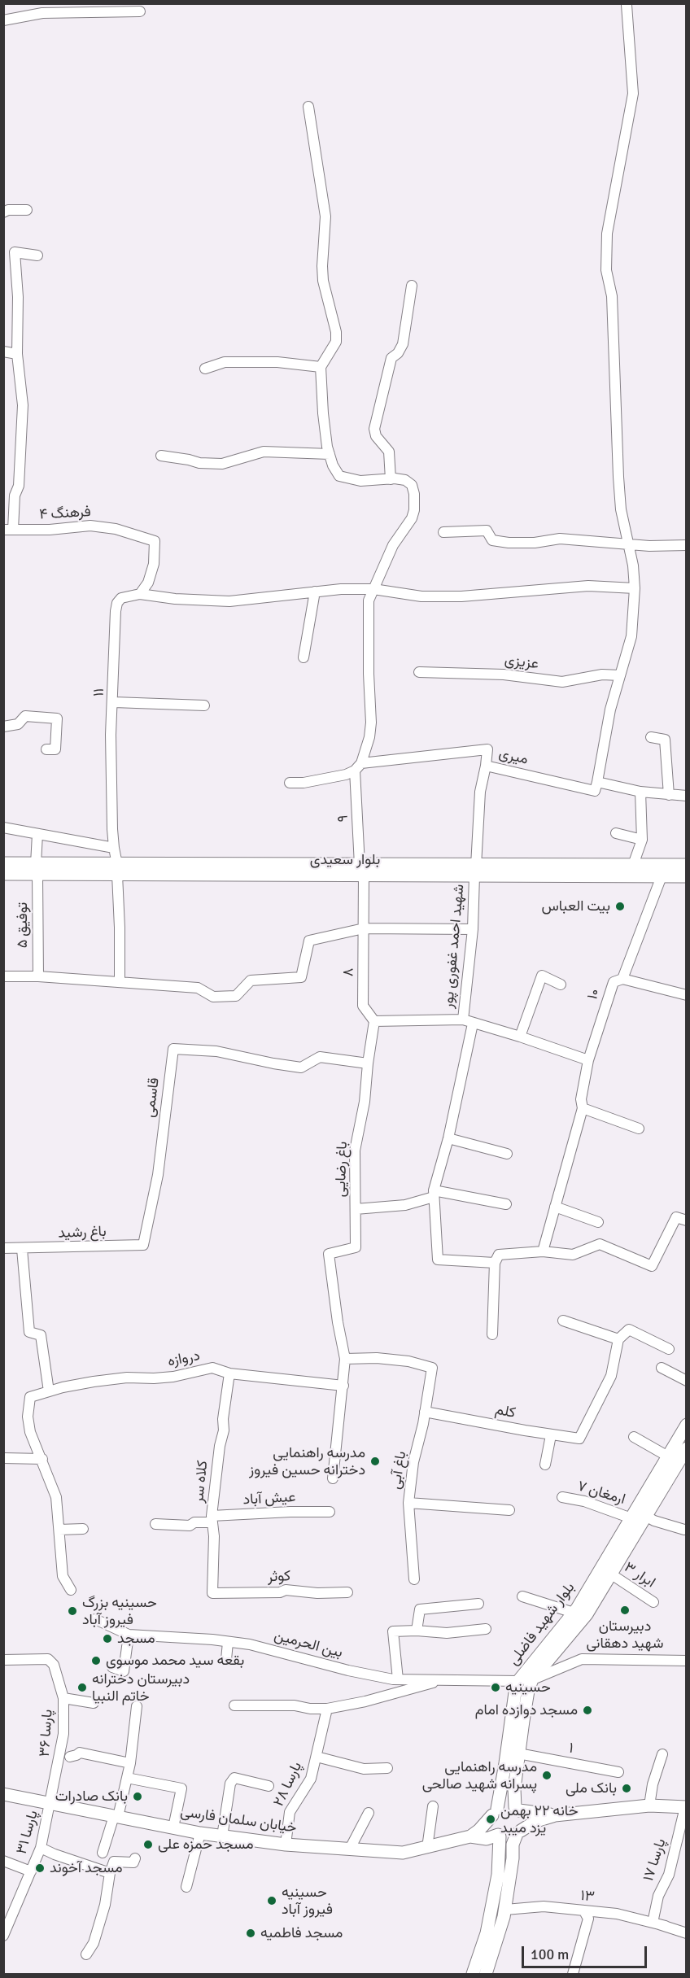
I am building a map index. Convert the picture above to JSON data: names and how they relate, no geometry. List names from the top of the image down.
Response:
{
  "streets": {
    "main road": ["بلوار سعیدی", "بلوار شهید فاضلی", "خیابان سلمان فارسی"],
    "street": [
      "فرهنگ ۴",
      "عزیزی",
      "۱۱",
      "میری",
      "۹",
      "توفیق ۵",
      "شهید احمد غفوری پور",
      "۸",
      "۱۰",
      "قاسمی",
      "باغ رضایی",
      "باغ رشید",
      "دروازه",
      "کلم",
      "باغ آبی",
      "کلاه سر",
      "ارمغان ۷",
      "عیش آباد",
      "ابرار ۳",
      "کوثر",
      "بین الحرمین",
      "پارسا ۳۶",
      "۱",
      "پارسا ۲۸",
      "پارسا ۳۱",
      "پارسا ۱۷",
      "۱۳"
    ]
  },
  "crossings": [
    ["فرهنگ ۴", "۱۱"],
    ["۱۱", "بلوار سعیدی"],
    ["میری", "۹"],
    ["میری", "شهید احمد غفوری پور"],
    ["۹", "بلوار سعیدی"],
    ["۹", "۸"],
    ["بلوار سعیدی", "توفیق ۵"],
    ["بلوار سعیدی", "شهید احمد غفوری پور"],
    ["بلوار سعیدی", "۸"],
    ["بلوار سعیدی", "۱۰"],
    ["قاسمی", "باغ رضایی"],
    ["قاسمی", "باغ رشید"],
    ["باغ رضایی", "باغ آبی"],
    ["دروازه", "کلاه سر"],
    ["کلم", "باغ آبی"],
    ["کلاه سر", "عیش آباد"],
    ["کلاه سر", "کوثر"],
    ["ارمغان ۷", "بلوار شهید فاضلی"],
    ["ابرار ۳", "بلوار شهید فاضلی"],
    ["بلوار شهید فاضلی", "بین الحرمین"],
    ["بلوار شهید فاضلی", "۱"],
    ["بلوار شهید فاضلی", "خیابان سلمان فارسی"],
    ["پارسا ۳۶", "خیابان سلمان فارسی"],
    ["پارسا ۳۶", "پارسا ۳۱"],
    ["پارسا ۲۸", "خیابان سلمان فارسی"],
    ["خیابان سلمان فارسی", "پارسا ۳۱"],
    ["پارسا ۱۷", "۱۳"]
  ],
  "places": [
    "بیت العباس",
    "مدرسه راهنمایی دخترانه حسین فیروز",
    "دبیرستان شهید دهقانی",
    "حسینیه بزرگ فیروز آباد",
    "مسجد",
    "بقعه سید محمد موسوی",
    "دبیرستان دخترانه خاتم النبیا",
    "حسینیه",
    "مسجد دوازده امام",
    "مدرسه راهنمایی پسرانه شهید صالحی",
    "بانک ملی",
    "بانک صادرات",
    "خانه ۲۲ بهمن یزد میبد",
    "مسجد حمزه علی",
    "مسجد آخوند",
    "حسینیه فیروز آباد",
    "مسجد فاطمیه"
  ],
  "scale_bar": "100 m"
}
